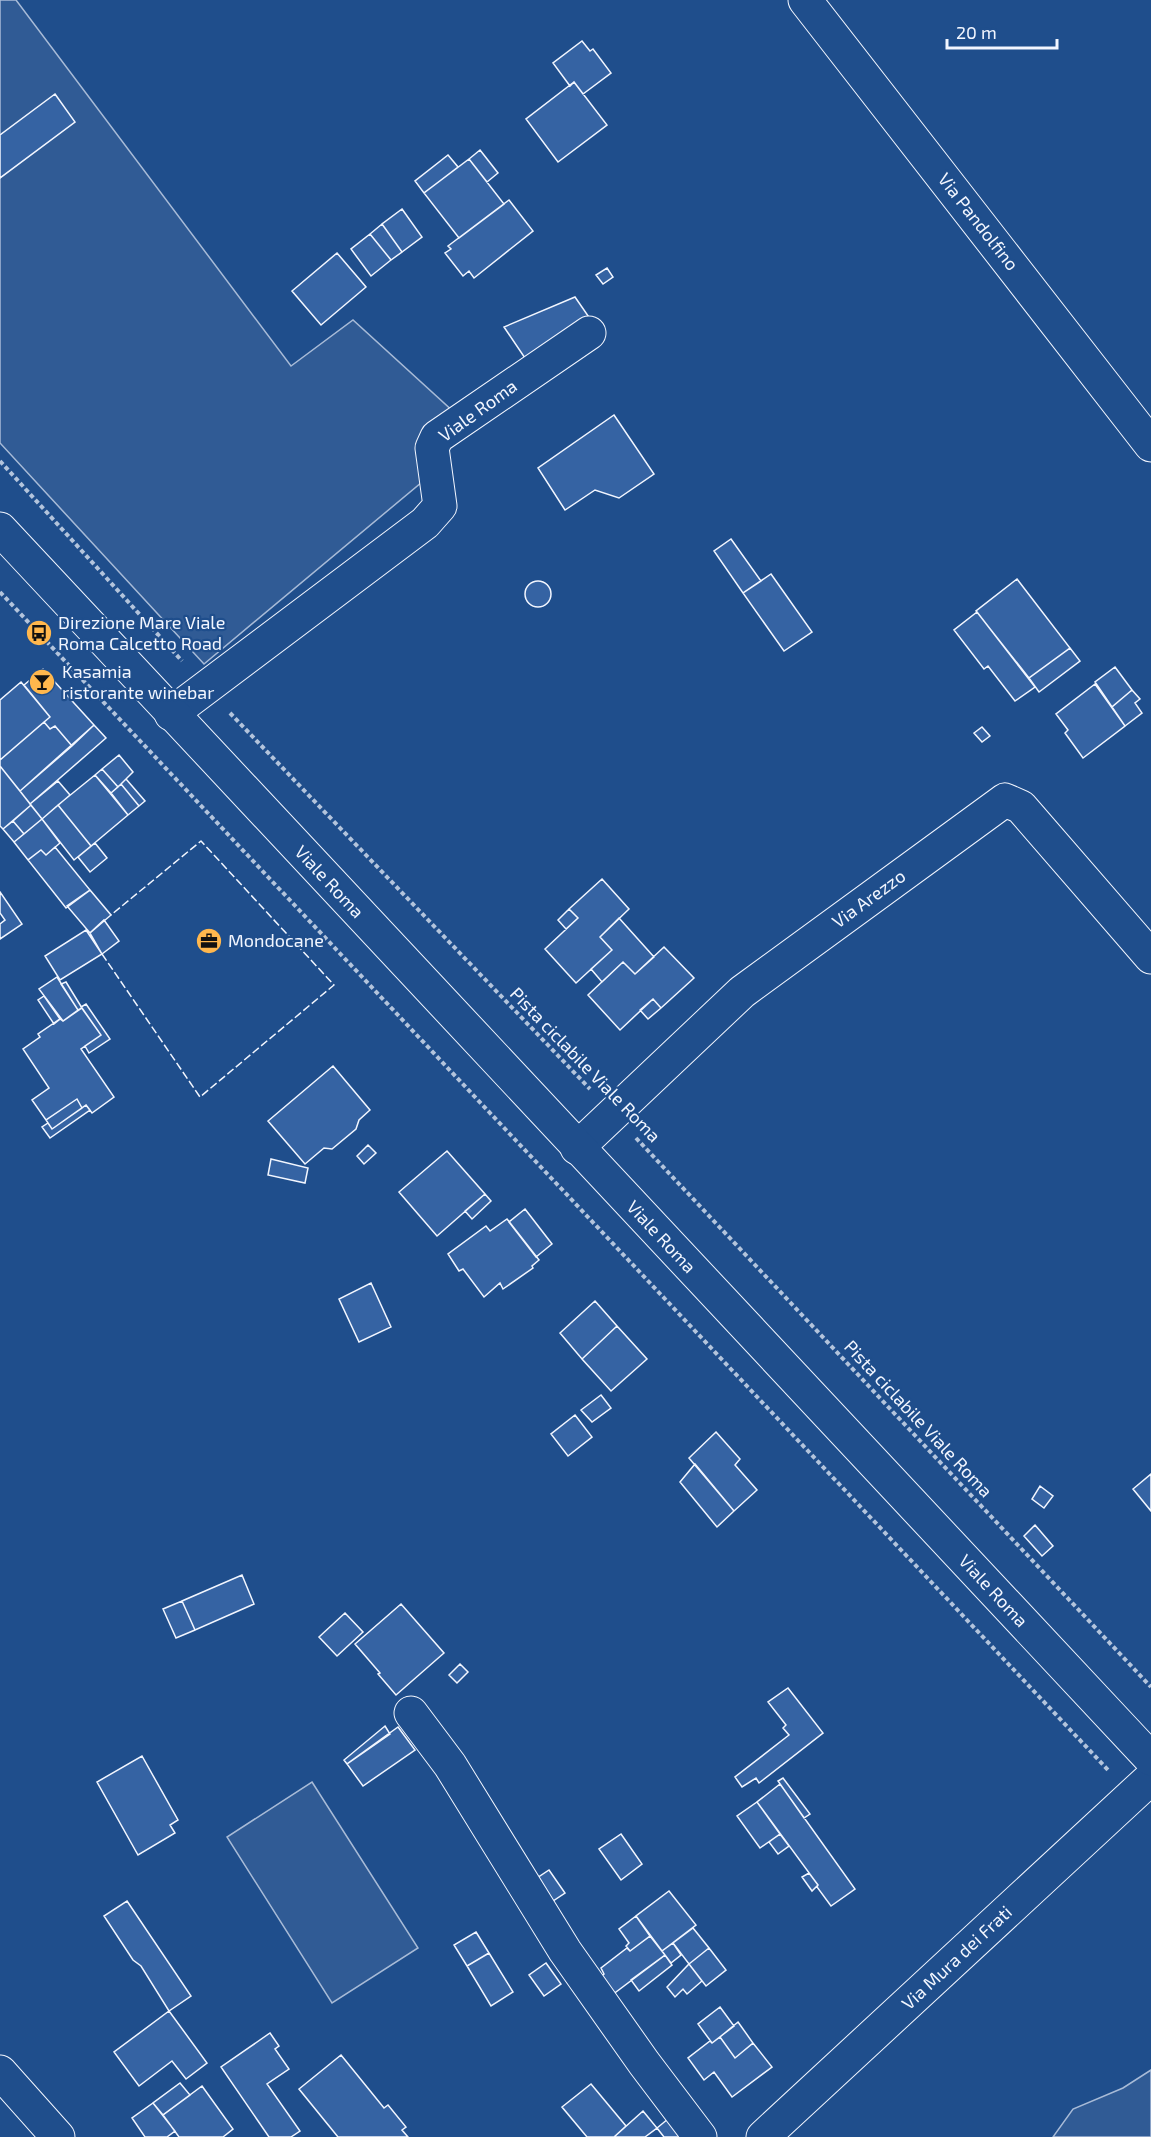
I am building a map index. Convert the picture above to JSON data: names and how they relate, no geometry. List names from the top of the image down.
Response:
{
  "streets": {
    "street": [
      "Via Pandolfino",
      "Viale Roma",
      "Via Arezzo",
      "Via Mura dei Frati"
    ],
    "path": ["Pista ciclabile Viale Roma"]
  },
  "crossings": [
    ["Viale Roma", "Via Arezzo"],
    ["Viale Roma", "Pista ciclabile Viale Roma"],
    ["Via Arezzo", "Pista ciclabile Viale Roma"]
  ],
  "places": {
    "bus stop": ["Direzione Mare Viale Roma Calcetto Road"],
    "bar": ["Kasamia ristorante winebar"],
    "office": ["Mondocane"]
  },
  "scale_bar": "20 m"
}
